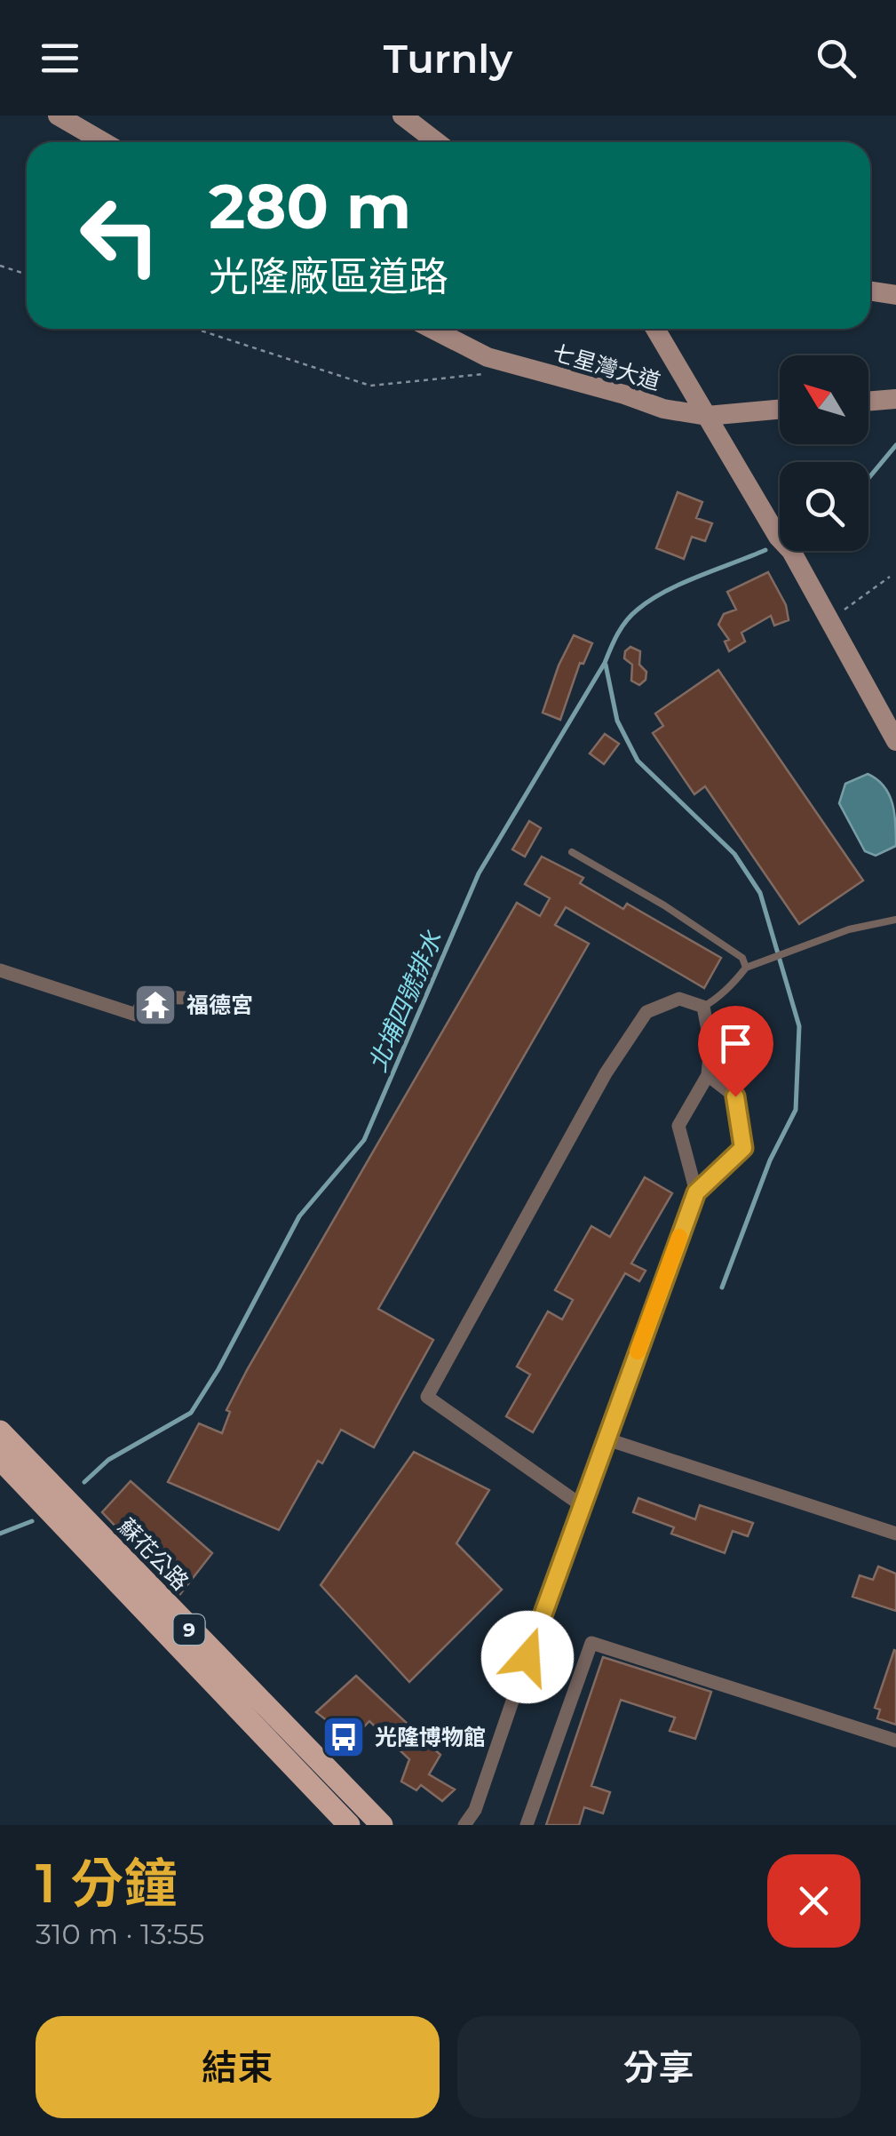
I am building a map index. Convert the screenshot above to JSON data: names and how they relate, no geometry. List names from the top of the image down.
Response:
{
  "streets": {
    "main road": ["蘇花公路", "9"],
    "street": ["七星灣大道"]
  },
  "water": ["北埔四號排水"],
  "places": {
    "temple": ["福德宮"],
    "bus stop": ["光隆博物館"]
  },
  "north": "top left",
  "page": {
    "header": "Turnly",
    "turn": ["280 m", "光隆廠區道路"],
    "heading": ["1 分鐘", "310 m · 13:55"],
    "buttons": ["結束", "分享"]
  }
}
